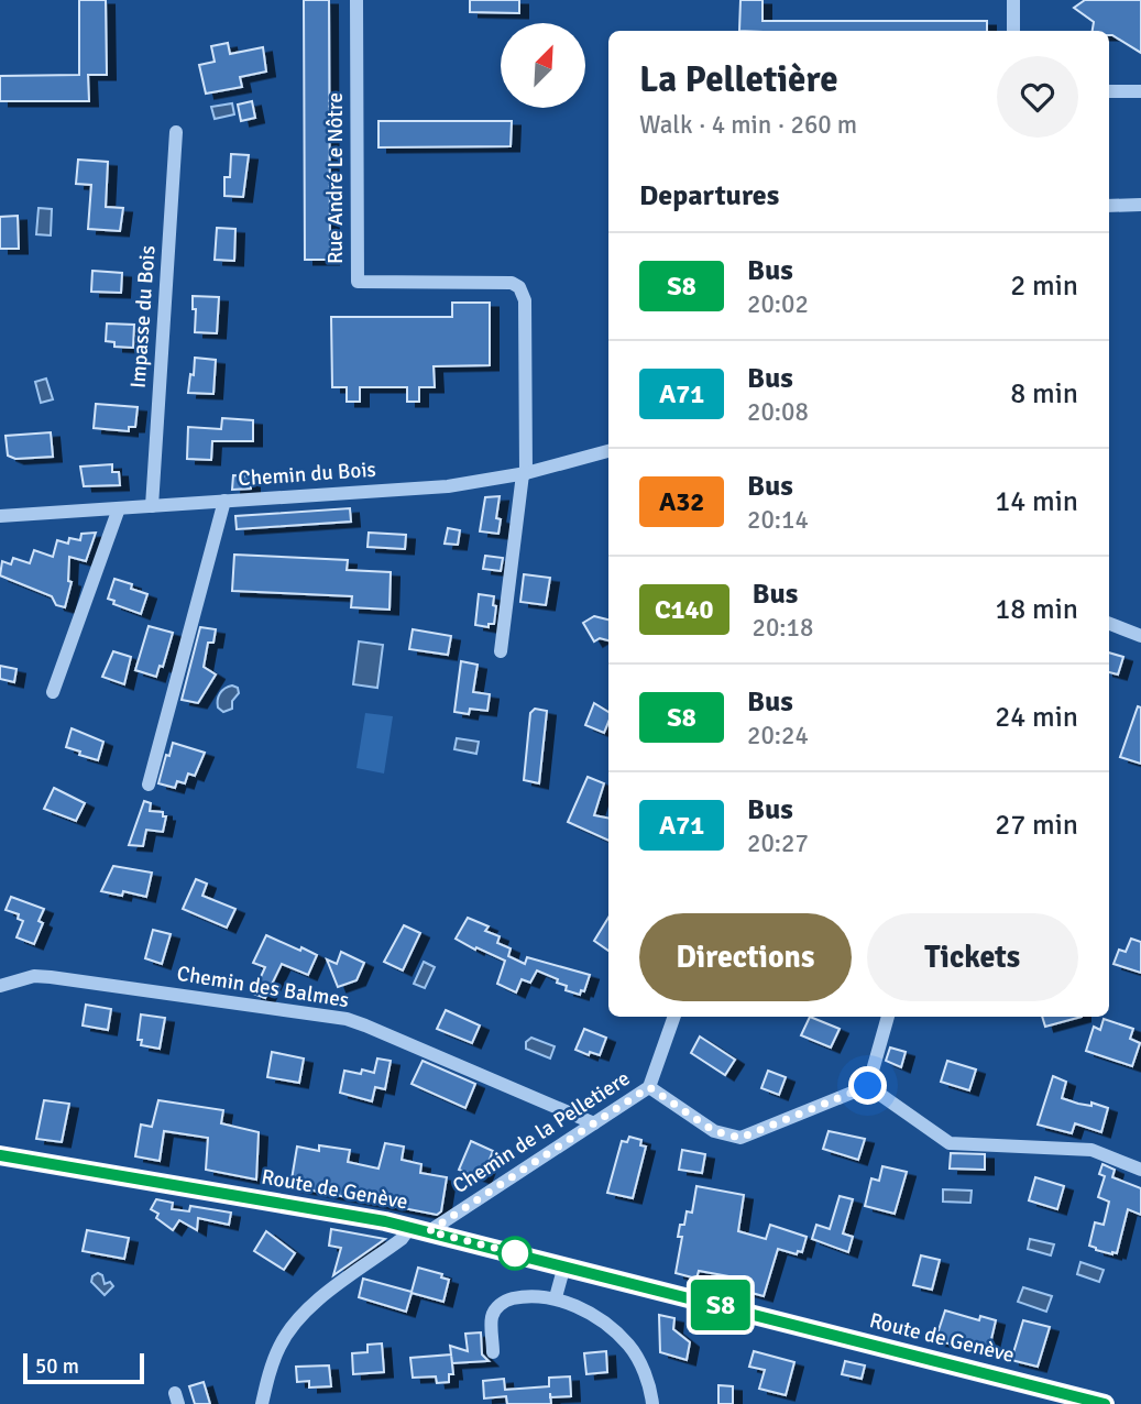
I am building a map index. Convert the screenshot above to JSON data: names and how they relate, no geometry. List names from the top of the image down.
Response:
{
  "streets": {
    "main road": ["Route de Genève"],
    "street": [
      "Rue André Le Nôtre",
      "Impasse du Bois",
      "Chemin du Bois",
      "Chemin des Balmes",
      "Chemin de la Pelletiere"
    ]
  },
  "crossings": [
    ["Rue André Le Nôtre", "Chemin du Bois"],
    ["Impasse du Bois", "Chemin du Bois"],
    ["Chemin des Balmes", "Chemin de la Pelletiere"],
    ["Chemin de la Pelletiere", "Route de Genève"]
  ],
  "lines": ["bus line S8"],
  "scale_bar": "50 m",
  "north": "top right",
  "page": {
    "on_map": "S8",
    "heading": [
      ["La Pelletière", "Walk · 4 min · 260 m"],
      "Departures"
    ],
    "list": [
      {
        "mark": "S8",
        "name": "Bus",
        "note": "20:02",
        "value": "2 min"
      },
      {
        "mark": "A71",
        "name": "Bus",
        "note": "20:08",
        "value": "8 min"
      },
      {
        "mark": "A32",
        "name": "Bus",
        "note": "20:14",
        "value": "14 min"
      },
      {
        "mark": "C140",
        "name": "Bus",
        "note": "20:18",
        "value": "18 min"
      },
      {
        "mark": "S8",
        "name": "Bus",
        "note": "20:24",
        "value": "24 min"
      },
      {
        "mark": "A71",
        "name": "Bus",
        "note": "20:27",
        "value": "27 min"
      }
    ],
    "buttons": ["Directions", "Tickets"],
    "scale": "50 m"
  }
}
